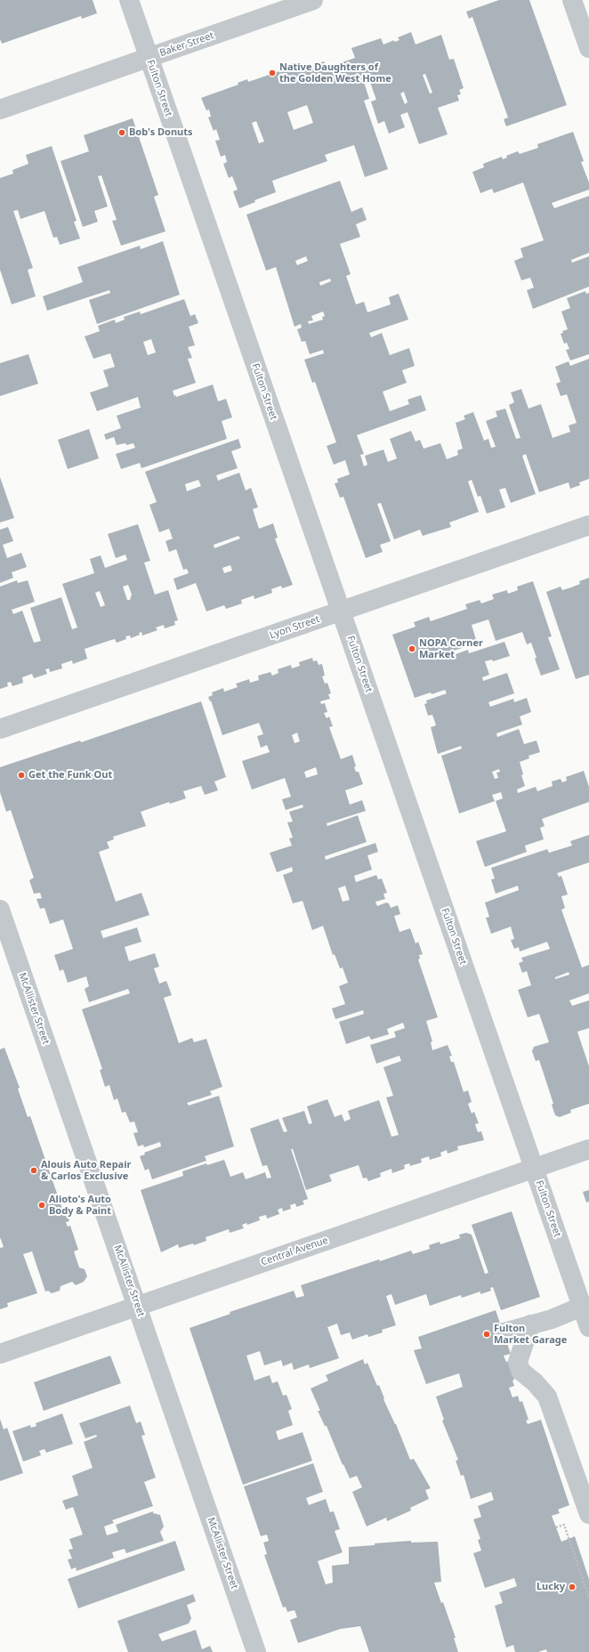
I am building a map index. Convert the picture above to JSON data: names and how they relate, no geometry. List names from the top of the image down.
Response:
{
  "streets": {
    "street": [
      "Baker Street",
      "Fulton Street",
      "Lyon Street",
      "McAllister Street",
      "Central Avenue"
    ]
  },
  "crossings": [
    ["Baker Street", "Fulton Street"],
    ["Fulton Street", "Lyon Street"],
    ["Fulton Street", "Central Avenue"],
    ["McAllister Street", "Central Avenue"]
  ],
  "places": [
    "Native Daughters of the Golden West Home",
    "Bob's Donuts",
    "NOPA Corner Market",
    "Get the Funk Out",
    "Alouis Auto Repair & Carlos Exclusive",
    "Alioto's Auto Body & Paint",
    "Fulton Market Garage",
    "Lucky"
  ]
}
